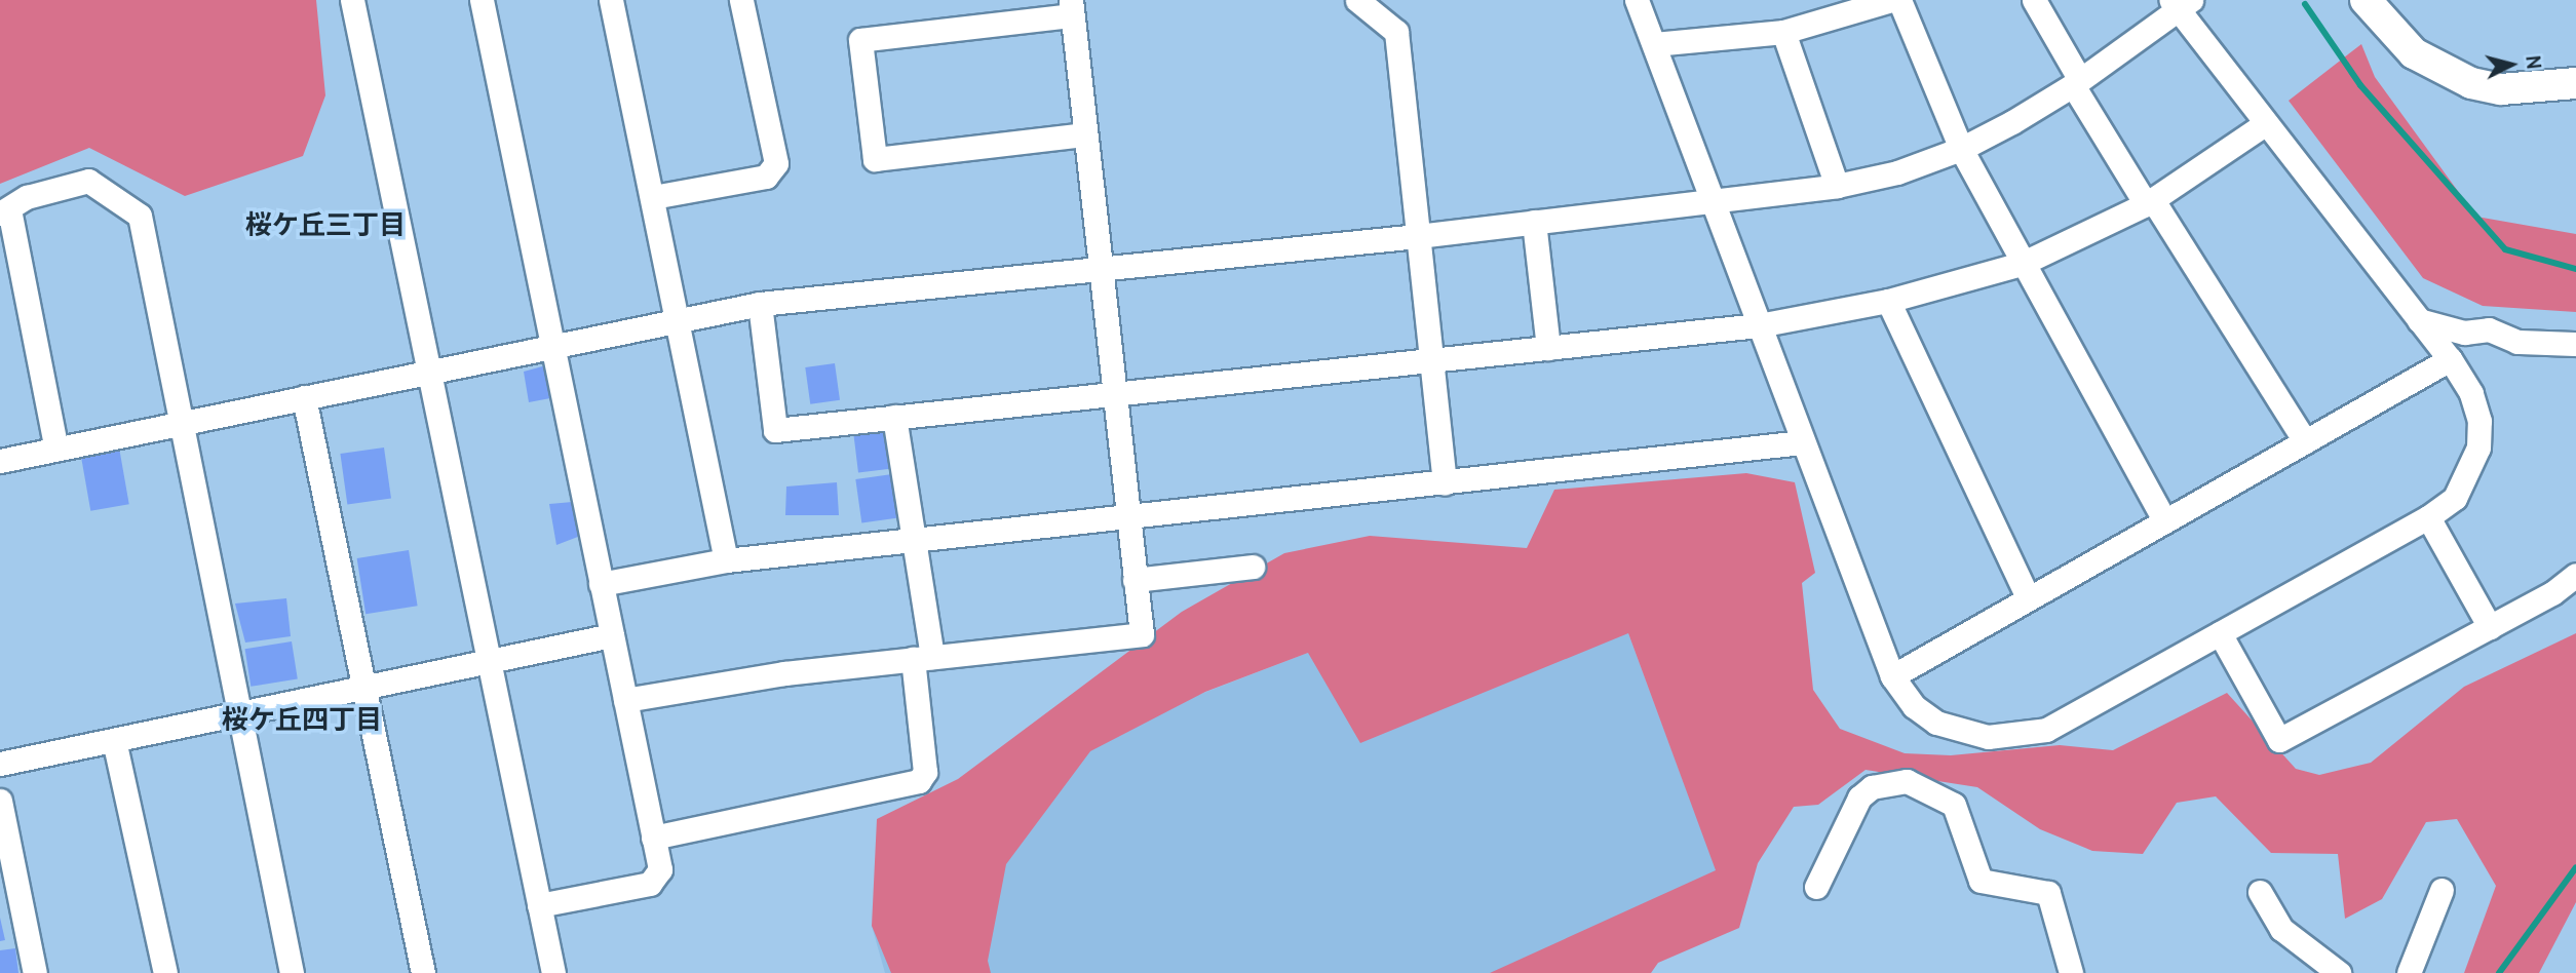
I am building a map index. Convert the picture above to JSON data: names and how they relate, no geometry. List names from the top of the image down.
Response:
{
  "districts": ["桜ケ丘三丁目", "桜ケ丘四丁目"],
  "north": "right"
}
